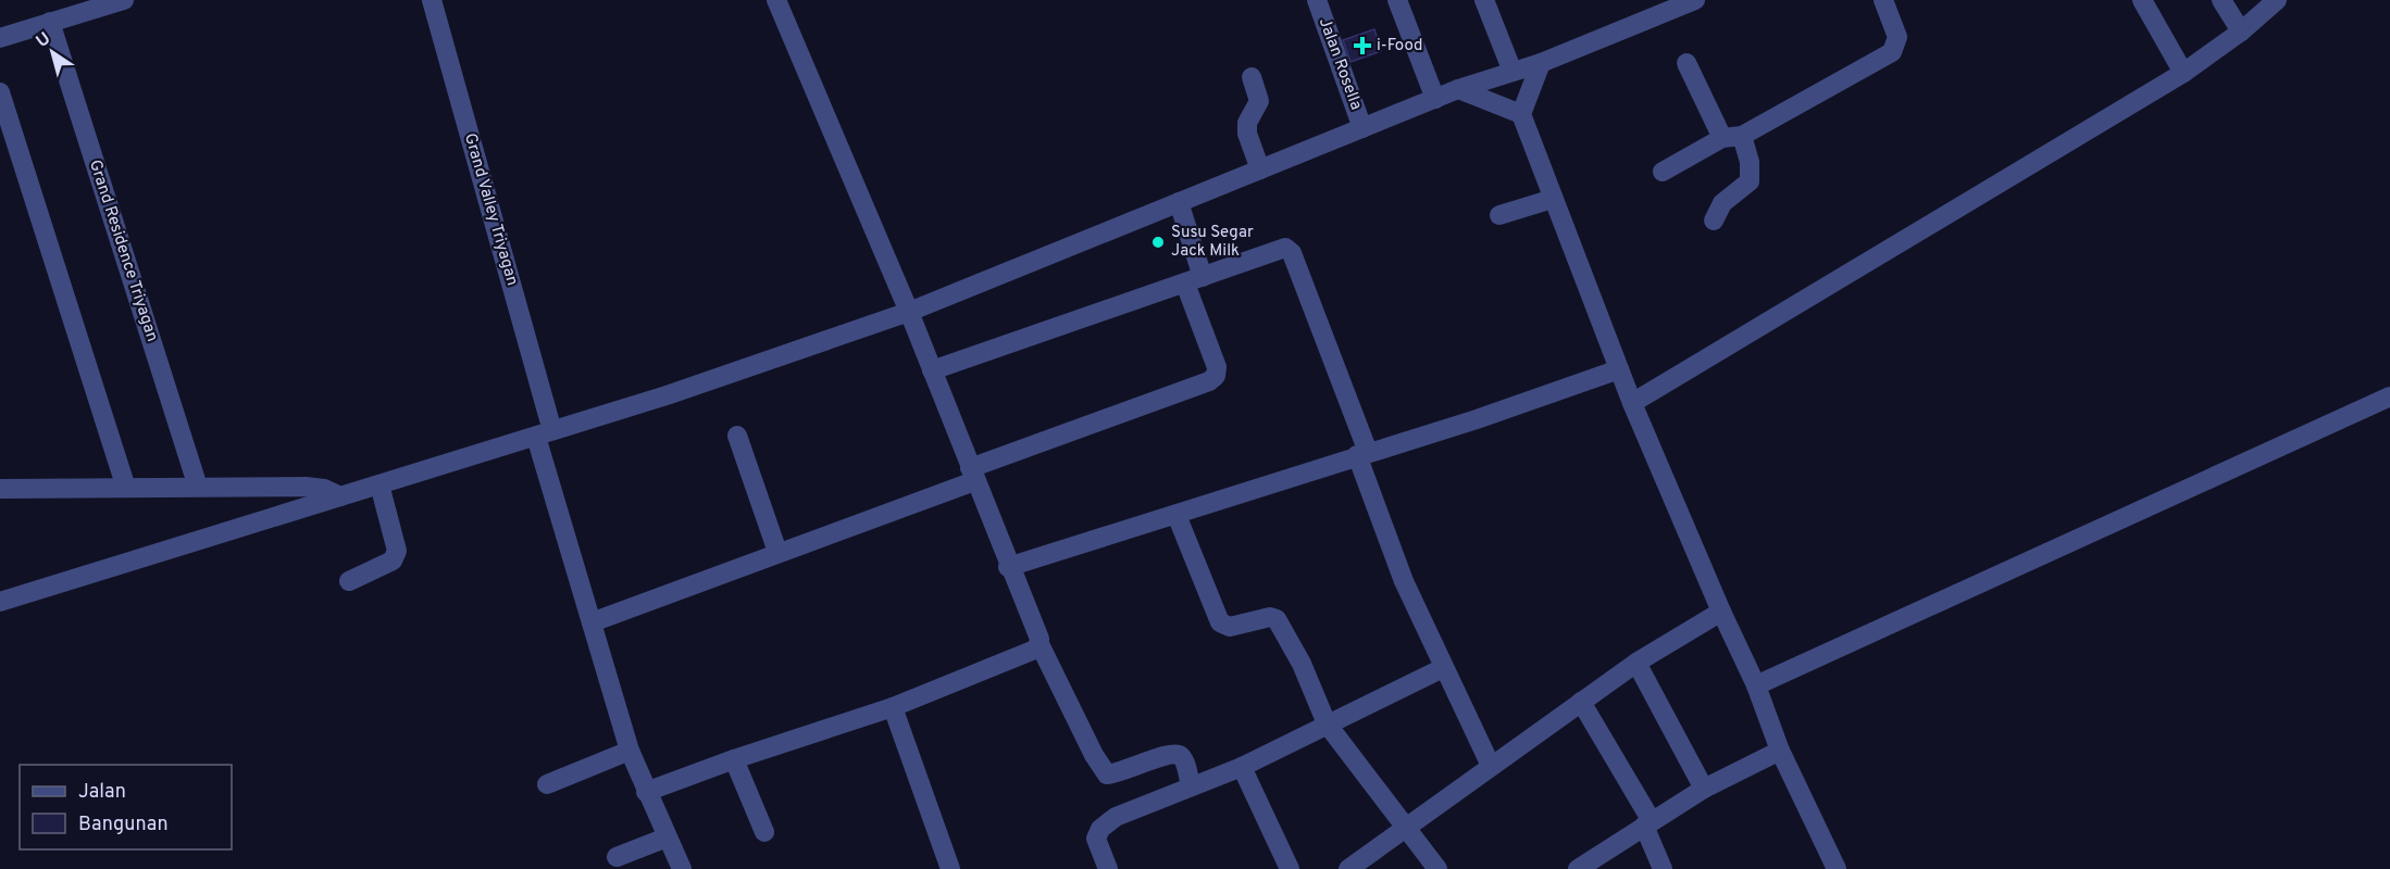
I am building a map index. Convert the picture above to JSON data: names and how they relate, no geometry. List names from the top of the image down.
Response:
{
  "streets": {
    "street": ["Jalan Rosella", "Grand Valley Triyagan", "Grand Residence Triyagan"]
  },
  "places": {
    "health": ["i-Food"],
    "other": ["Susu Segar Jack Milk"]
  },
  "legend": ["Jalan", "Bangunan"],
  "north": "top left"
}
